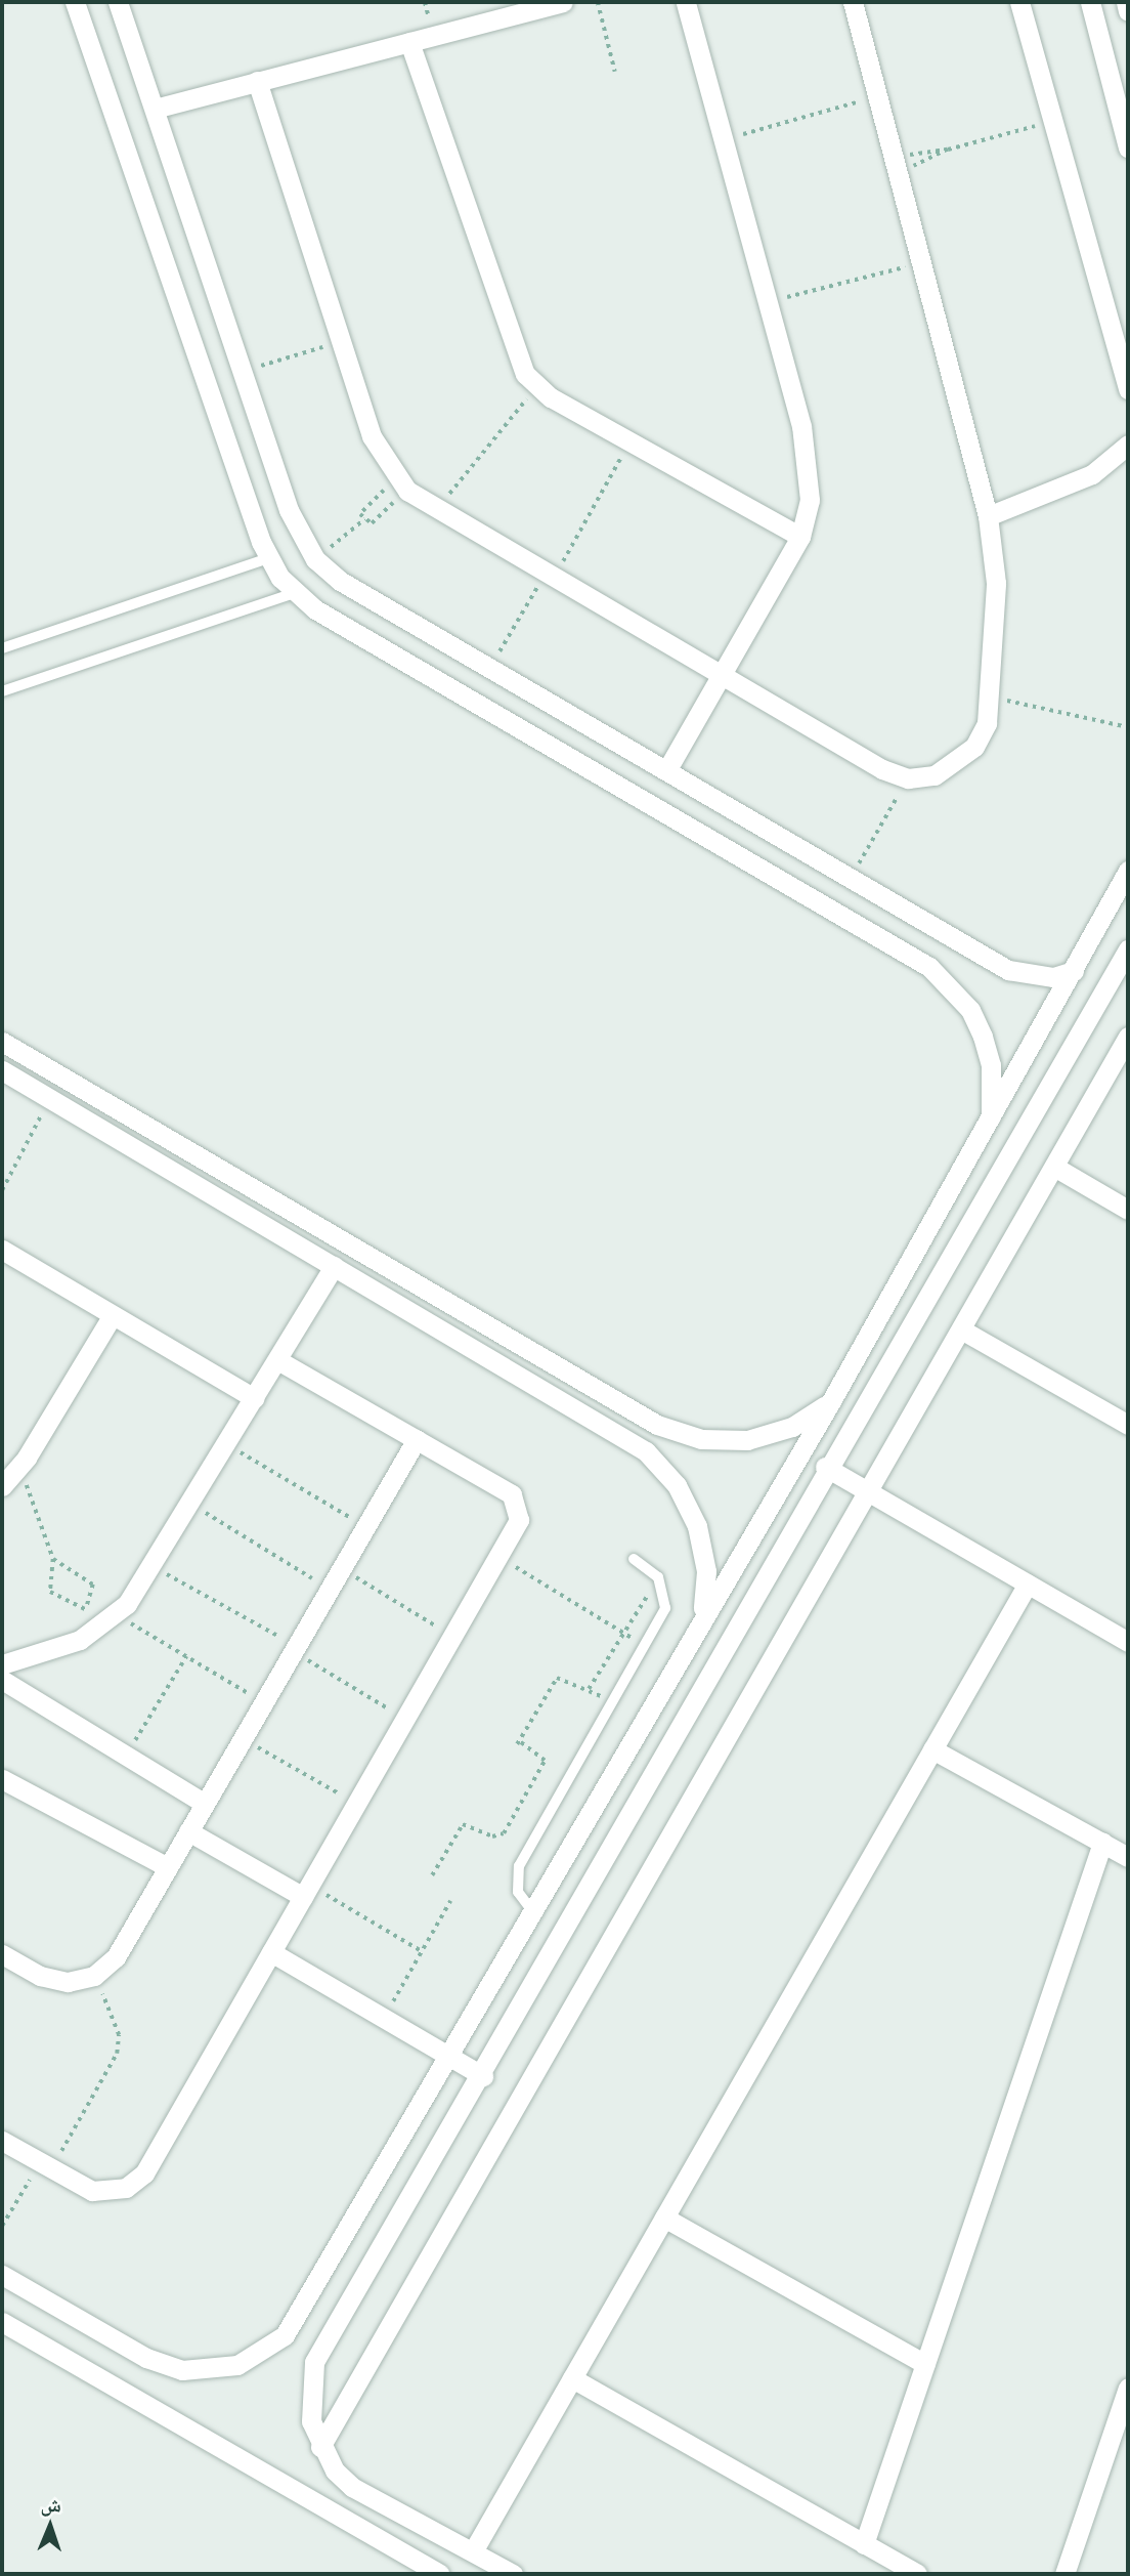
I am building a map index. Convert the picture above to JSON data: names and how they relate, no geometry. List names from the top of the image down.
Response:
{
  "north": "top"
}
